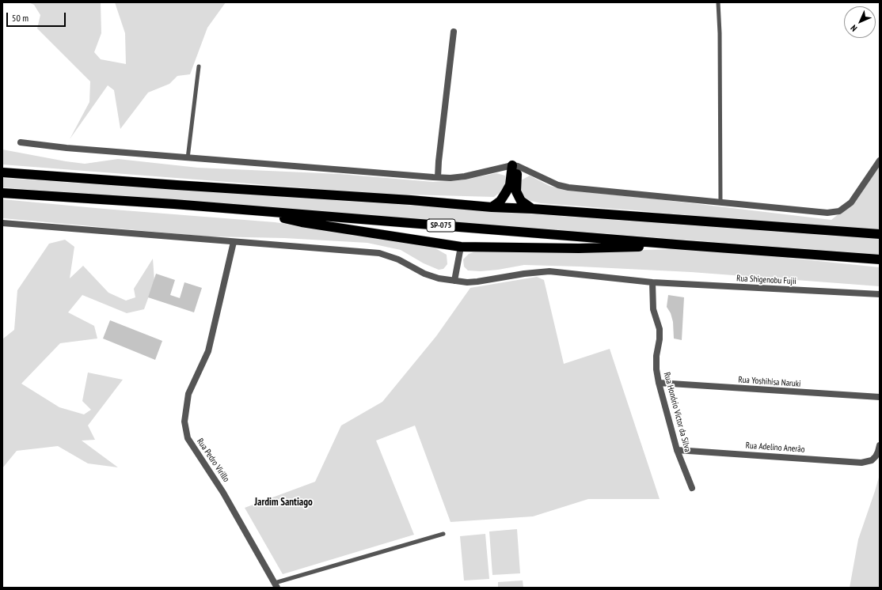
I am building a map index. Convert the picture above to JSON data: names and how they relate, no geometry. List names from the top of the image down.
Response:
{
  "streets": {
    "highway": ["SP-075"],
    "street": [
      "Rua Shigenobu Fujii",
      "Rua Yoshihisa Naruki",
      "Rua Honório Victor da Silva",
      "Rua Adelino Anerão",
      "Rua Pedro Virillo"
    ]
  },
  "crossings": [
    ["Rua Shigenobu Fujii", "Rua Honório Victor da Silva"],
    ["Rua Shigenobu Fujii", "Rua Pedro Virillo"],
    ["Rua Yoshihisa Naruki", "Rua Honório Victor da Silva"],
    ["Rua Honório Victor da Silva", "Rua Adelino Anerão"]
  ],
  "districts": ["Jardim Santiago"],
  "scale_bar": "50 m",
  "north": "bottom left"
}
